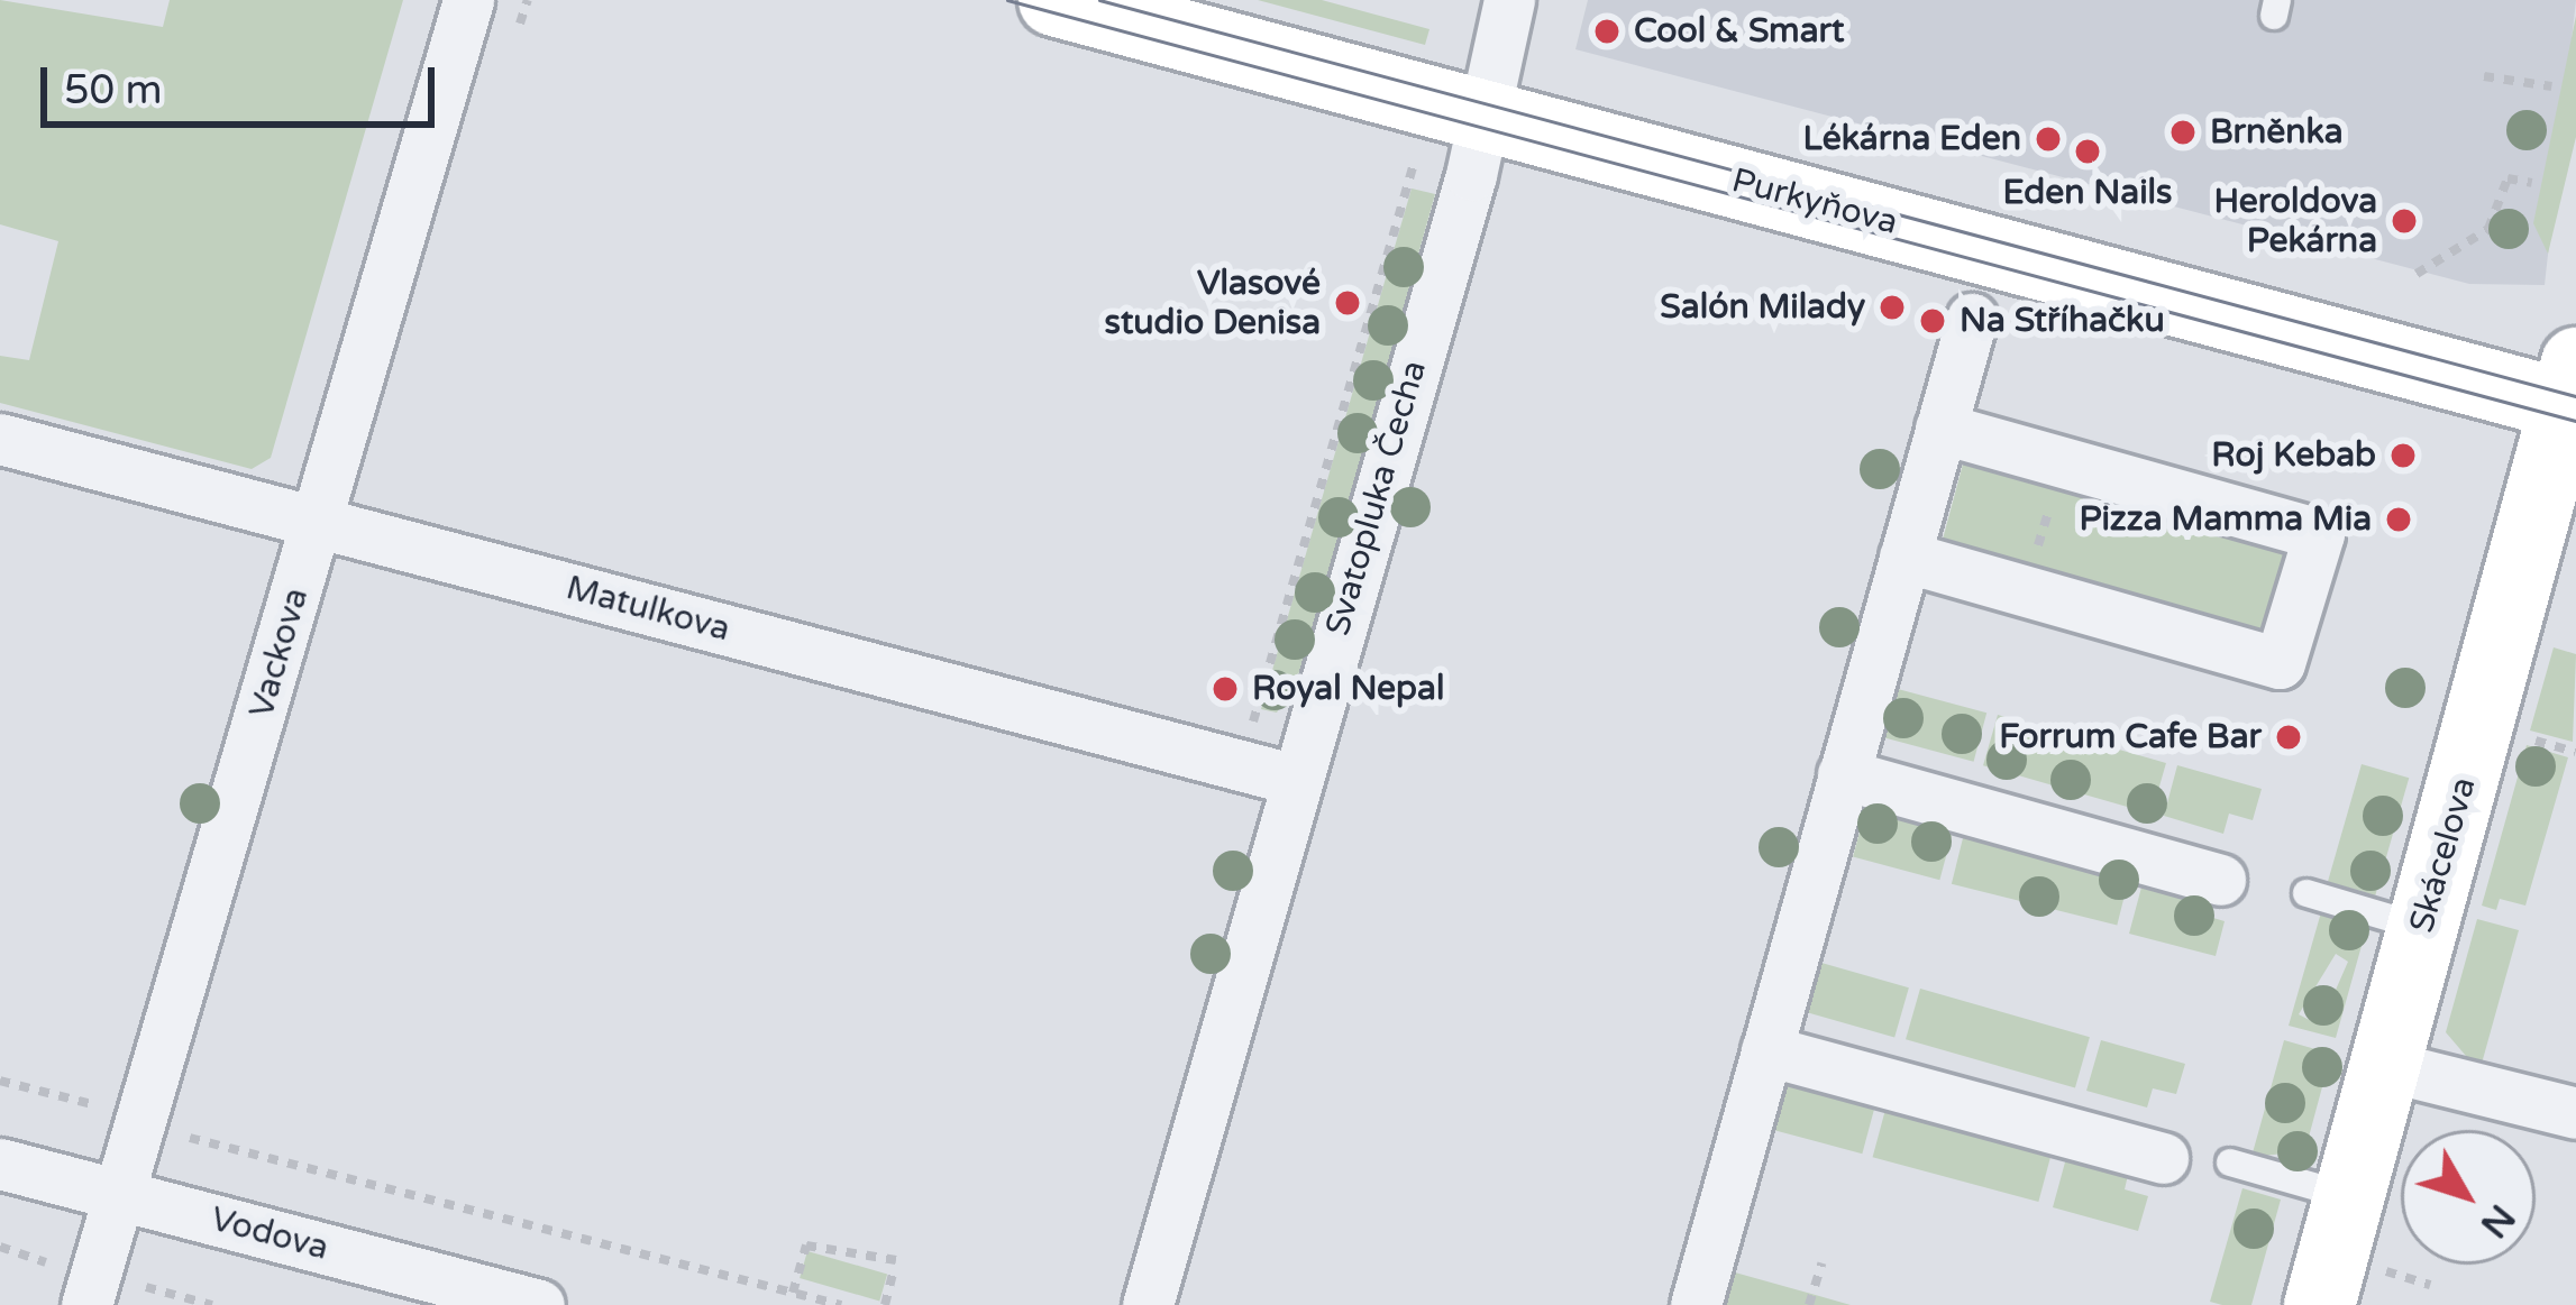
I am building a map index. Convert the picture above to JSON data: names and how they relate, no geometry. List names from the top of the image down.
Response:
{
  "streets": {
    "street": [
      "Purkyňova",
      "Svatopluka Čecha",
      "Matulkova",
      "Vackova",
      "Skácelova",
      "Vodova"
    ]
  },
  "crossings": [
    ["Purkyňova", "Svatopluka Čecha"],
    ["Purkyňova", "Skácelova"],
    ["Svatopluka Čecha", "Matulkova"],
    ["Matulkova", "Vackova"],
    ["Vackova", "Vodova"]
  ],
  "places": [
    "Cool & Smart",
    "Brněnka",
    "Lékárna Eden",
    "Eden Nails",
    "Heroldova Pekárna",
    "Vlasové studio Denisa",
    "Salón Milady",
    "Na Stříhačku",
    "Roj Kebab",
    "Pizza Mamma Mia",
    "Royal Nepal",
    "Forrum Cafe Bar"
  ],
  "scale_bar": "50 m",
  "north": "bottom right"
}
